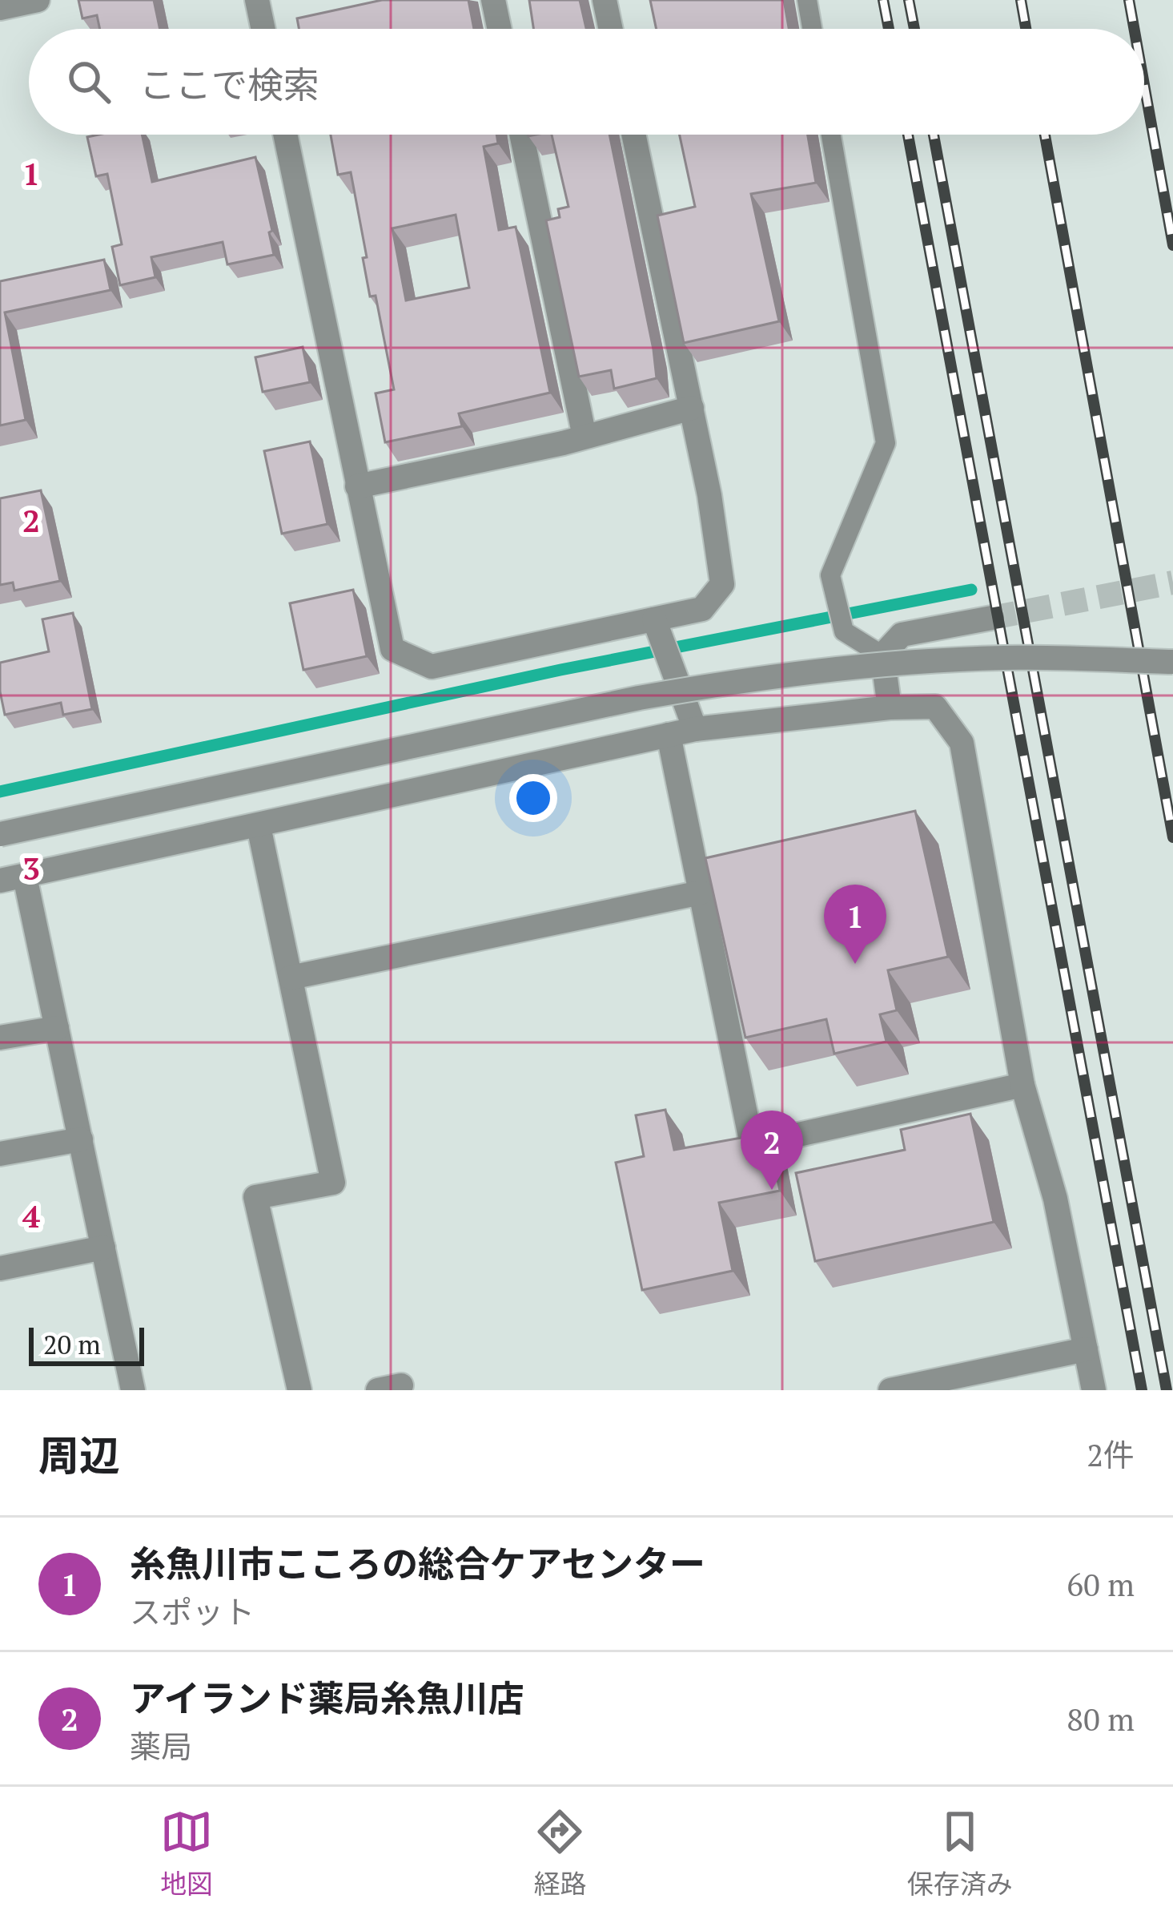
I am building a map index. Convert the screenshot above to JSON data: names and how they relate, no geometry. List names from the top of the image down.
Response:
{
  "scale_bar": "20 m",
  "page": {
    "search": "ここで検索",
    "pins": ["1", "2"],
    "scale": "20 m",
    "heading": ["周辺", "2件"],
    "list": [
      {
        "mark": "1",
        "name": "糸魚川市こころの総合ケアセンター",
        "note": "スポット",
        "value": "60 m"
      },
      {
        "mark": "2",
        "name": "アイランド薬局糸魚川店",
        "note": "薬局",
        "value": "80 m"
      }
    ],
    "nav": ["地図", "経路", "保存済み"]
  },
  "grid": {
    "rows": [
      "1",
      "2",
      "3",
      "4"
    ]
  }
}
